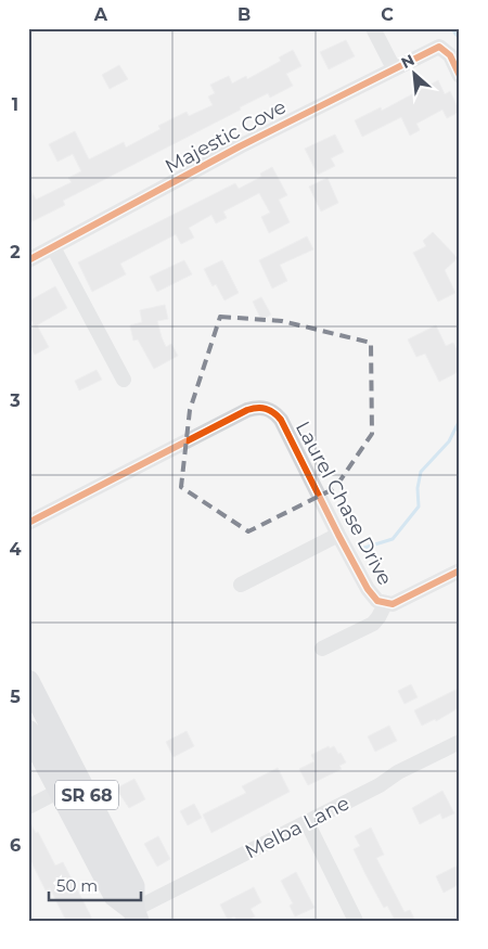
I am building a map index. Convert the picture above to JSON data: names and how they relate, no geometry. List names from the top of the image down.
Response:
{
  "streets": {
    "main road": ["SR 68"],
    "street": ["Majestic Cove", "Laurel Chase Drive", "Melba Lane"]
  },
  "crossings": [
    ["SR 68", "Melba Lane"]
  ],
  "scale_bar": "50 m",
  "north": "top left",
  "grid": {
    "columns": ["A", "B", "C"],
    "rows": [
      "1",
      "2",
      "3",
      "4",
      "5",
      "6"
    ]
  }
}
